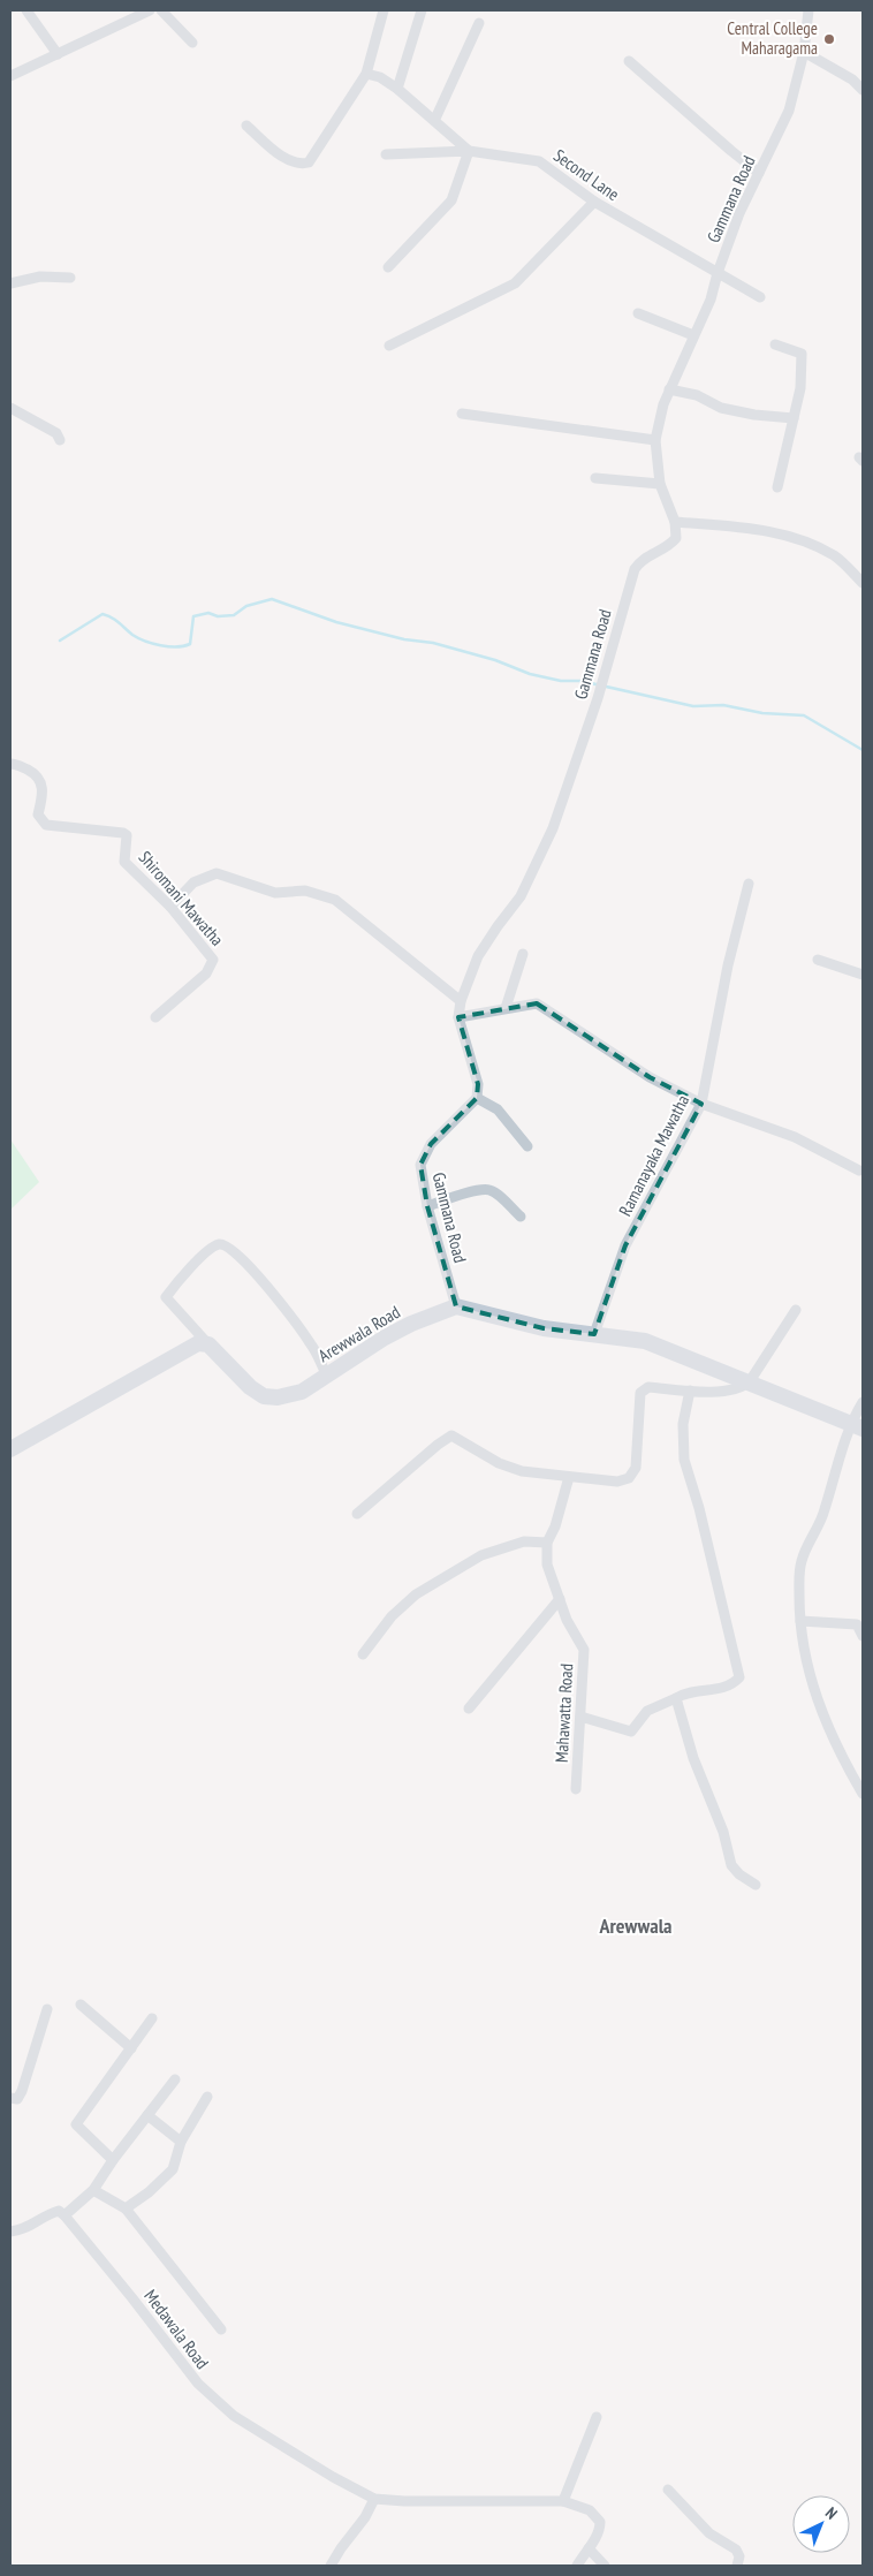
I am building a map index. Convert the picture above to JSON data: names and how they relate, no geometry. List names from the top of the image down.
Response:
{
  "streets": {
    "street": [
      "Second Lane",
      "Gammana Road",
      "Shiromani Mawatha",
      "Ramanayaka Mawatha",
      "Arewwala Road",
      "Mahawatta Road",
      "Medawala Road"
    ]
  },
  "crossings": [
    ["Second Lane", "Gammana Road"],
    ["Gammana Road", "Arewwala Road"]
  ],
  "districts": ["Arewwala"],
  "places": ["Central College Maharagama"],
  "north": "top right"
}
